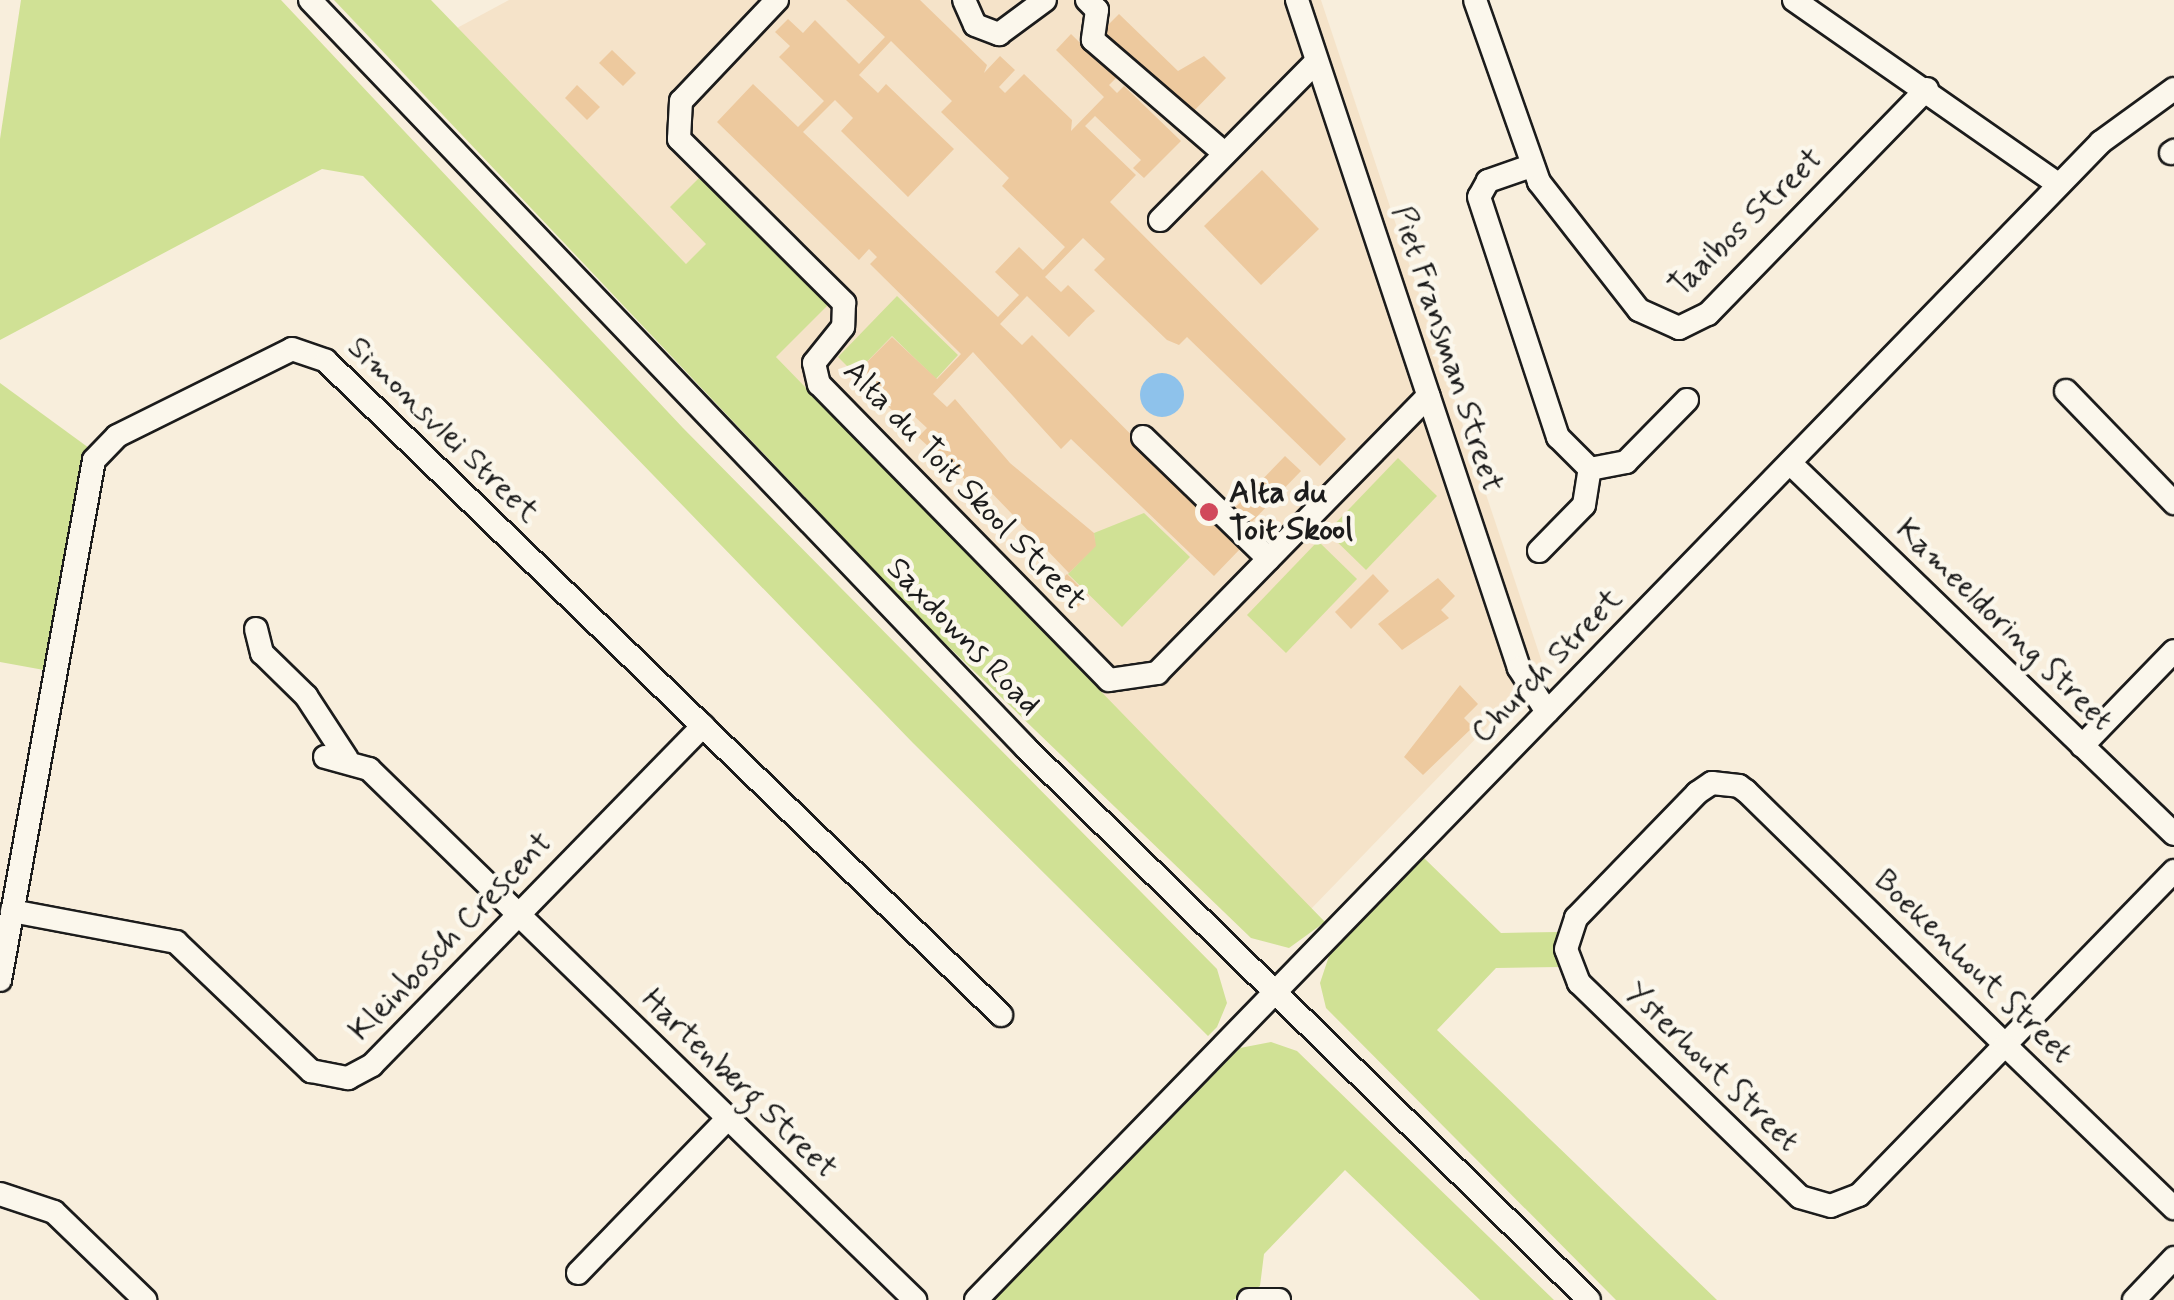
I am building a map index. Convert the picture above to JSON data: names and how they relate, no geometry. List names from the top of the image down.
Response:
{
  "streets": {
    "street": [
      "Taaibos Street",
      "Piet Fransman Street",
      "Simonsvlei Street",
      "Alta du Toit Skool Street",
      "Kameeldoring Street",
      "Saxdowns Road",
      "Church Street",
      "Kleinbosch Crescent",
      "Boekenhout Street",
      "Ysterhout Street",
      "Hartenberg Street"
    ]
  },
  "crossings": [
    ["Piet Fransman Street", "Alta du Toit Skool Street"],
    ["Piet Fransman Street", "Church Street"],
    ["Simonsvlei Street", "Kleinbosch Crescent"],
    ["Kameeldoring Street", "Church Street"],
    ["Saxdowns Road", "Church Street"],
    ["Kleinbosch Crescent", "Hartenberg Street"],
    ["Boekenhout Street", "Ysterhout Street"]
  ],
  "places": ["Alta du Toit Skool"]
}
